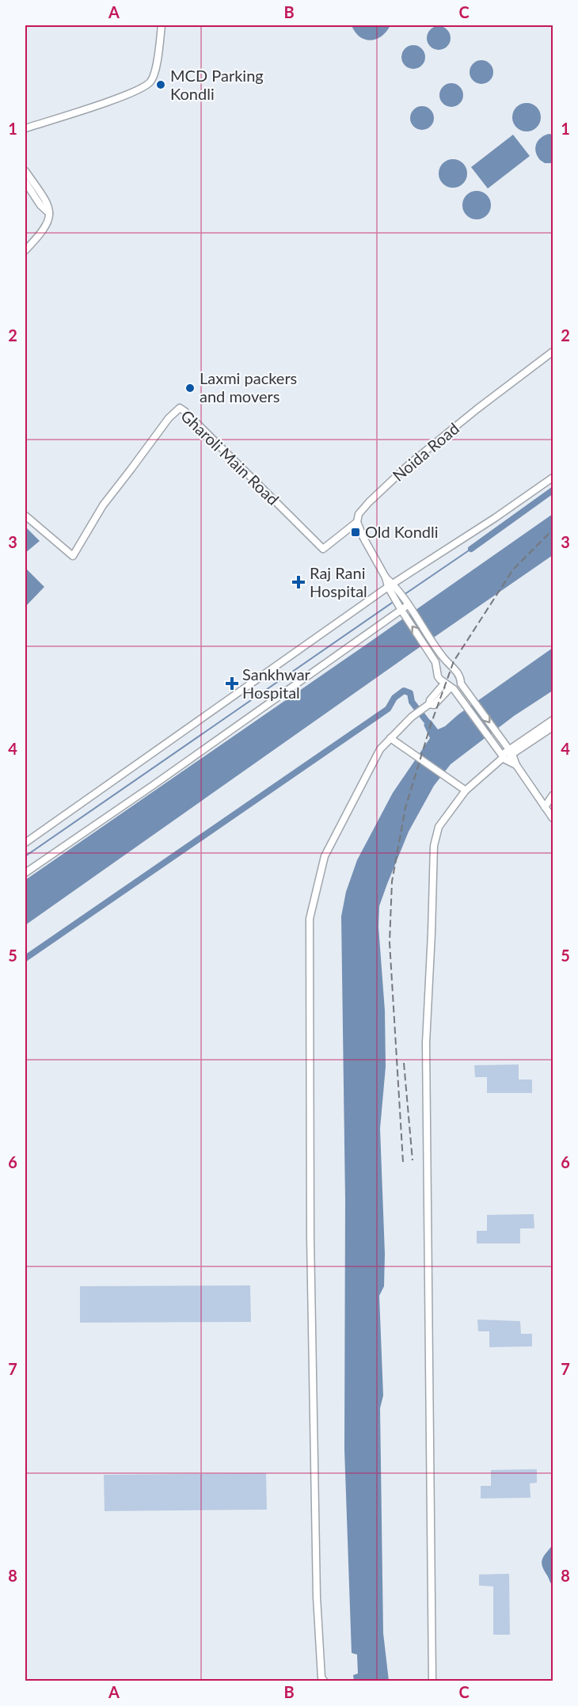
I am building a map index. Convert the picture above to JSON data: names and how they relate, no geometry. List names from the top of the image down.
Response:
{
  "streets": {
    "street": ["Noida Road", "Gharoli Main Road"]
  },
  "crossings": [
    ["Noida Road", "Gharoli Main Road"]
  ],
  "places": {
    "other": ["MCD Parking Kondli", "Laxmi packers and movers"],
    "transit": ["Old Kondli"],
    "health": ["Raj Rani Hospital", "Sankhwar Hospital"]
  },
  "grid": {
    "columns": ["A", "B", "C"],
    "rows": [
      "1",
      "2",
      "3",
      "4",
      "5",
      "6",
      "7",
      "8"
    ]
  }
}
